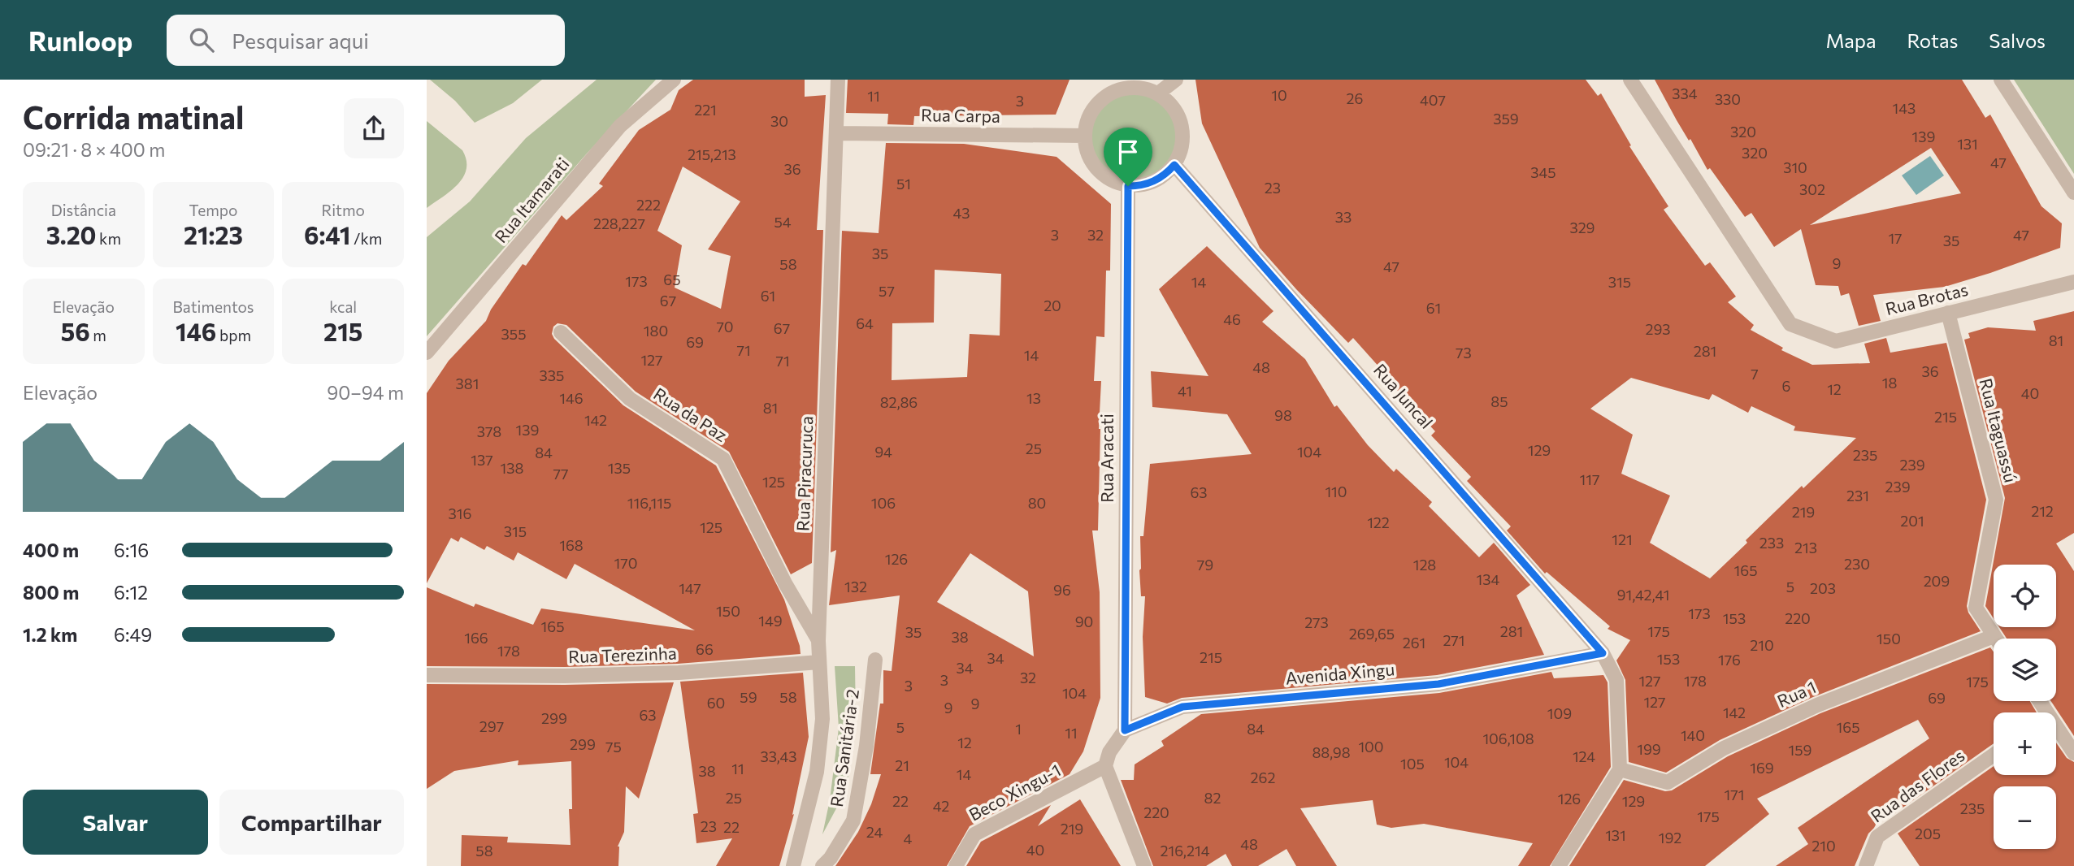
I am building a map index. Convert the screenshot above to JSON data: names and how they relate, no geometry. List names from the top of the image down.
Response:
{
  "streets": {
    "street": [
      "Rua Carpa",
      "Rua Itamarati",
      "Rua Brotas",
      "Rua Juncal",
      "Rua da Paz",
      "Rua Itaguassú",
      "Rua Aracati",
      "Rua Piracuruca",
      "Rua Terezinha",
      "Avenida Xingu",
      "Rua 1",
      "Rua Sanitária-2",
      "Rua das Flores",
      "Beco Xingu-1"
    ]
  },
  "crossings": [
    ["Rua Carpa", "Rua Juncal"],
    ["Rua Carpa", "Rua Aracati"],
    ["Rua Carpa", "Rua Piracuruca"],
    ["Rua Brotas", "Rua Itaguassú"],
    ["Rua Juncal", "Rua Aracati"],
    ["Rua Juncal", "Avenida Xingu"],
    ["Rua Juncal", "Rua 1"],
    ["Rua da Paz", "Rua Piracuruca"],
    ["Rua Itaguassú", "Rua 1"],
    ["Rua Aracati", "Avenida Xingu"],
    ["Rua Piracuruca", "Rua Terezinha"]
  ],
  "house_numbers": [
    "334",
    "10",
    "11",
    "26",
    "330",
    "407",
    "3",
    "143",
    "221",
    "359",
    "30",
    "320",
    "139",
    "131",
    "320",
    "215,213",
    "47",
    "310",
    "36",
    "345",
    "51",
    "23",
    "302",
    "222",
    "43",
    "33",
    "54",
    "228,227",
    "329",
    "3",
    "32",
    "47",
    "17",
    "35",
    "35",
    "9",
    "58",
    "47",
    "65",
    "173",
    "14",
    "315",
    "57",
    "61",
    "67",
    "20",
    "61",
    "46",
    "64",
    "70",
    "67",
    "293",
    "180",
    "355",
    "81",
    "69",
    "71",
    "281",
    "73",
    "14",
    "127",
    "71",
    "48",
    "36",
    "7",
    "335",
    "18",
    "381",
    "6",
    "12",
    "41",
    "40",
    "146",
    "13",
    "85",
    "82,86",
    "81",
    "98",
    "215",
    "142",
    "139",
    "378",
    "25",
    "129",
    "94",
    "104",
    "84",
    "235",
    "137",
    "239",
    "138",
    "135",
    "77",
    "117",
    "125",
    "239",
    "110",
    "63",
    "231",
    "116,115",
    "106",
    "80",
    "212",
    "219",
    "316",
    "201",
    "122",
    "125",
    "315",
    "121",
    "233",
    "168",
    "213",
    "126",
    "170",
    "230",
    "79",
    "128",
    "165",
    "134",
    "209",
    "132",
    "5",
    "147",
    "203",
    "96",
    "91,42,41",
    "150",
    "173",
    "153",
    "220",
    "149",
    "90",
    "273",
    "165",
    "281",
    "175",
    "35",
    "269,65",
    "38",
    "166",
    "150",
    "271",
    "261",
    "210",
    "66",
    "178",
    "215",
    "34",
    "153",
    "176",
    "34",
    "32",
    "3",
    "127",
    "178",
    "175",
    "3",
    "104",
    "59",
    "58",
    "69",
    "127",
    "60",
    "9",
    "9",
    "142",
    "109",
    "63",
    "299",
    "297",
    "5",
    "165",
    "1",
    "84",
    "11",
    "140",
    "106,108",
    "12",
    "299",
    "75",
    "100",
    "199",
    "159",
    "88,98",
    "33,43",
    "124",
    "104",
    "105",
    "21",
    "169",
    "11",
    "38",
    "14",
    "262",
    "171",
    "25",
    "82",
    "126",
    "22",
    "129",
    "42",
    "235",
    "220",
    "175",
    "23",
    "22",
    "219",
    "24",
    "205",
    "131",
    "192",
    "4",
    "48",
    "210",
    "40",
    "58",
    "216,214"
  ],
  "page": {
    "header": "Runloop",
    "search": "Pesquisar aqui",
    "nav": ["Mapa", "Rotas", "Salvos"],
    "heading": ["Corrida matinal", "09:21 · 8 × 400 m"],
    "stats": [
      ["Distância", "3.20 km"],
      ["Tempo", "21:23"],
      ["Ritmo", "6:41 /km"],
      ["Elevação", "56 m"],
      ["Batimentos", "146 bpm"],
      ["kcal", "215"]
    ],
    "chart": ["Elevação", "90–94 m"],
    "list": [
      {
        "name": "400 m",
        "note": "6:16"
      },
      {
        "name": "800 m",
        "note": "6:12"
      },
      {
        "name": "1.2 km",
        "note": "6:49"
      }
    ],
    "map_buttons": ["+", "−"],
    "buttons": ["Salvar", "Compartilhar"]
  }
}
